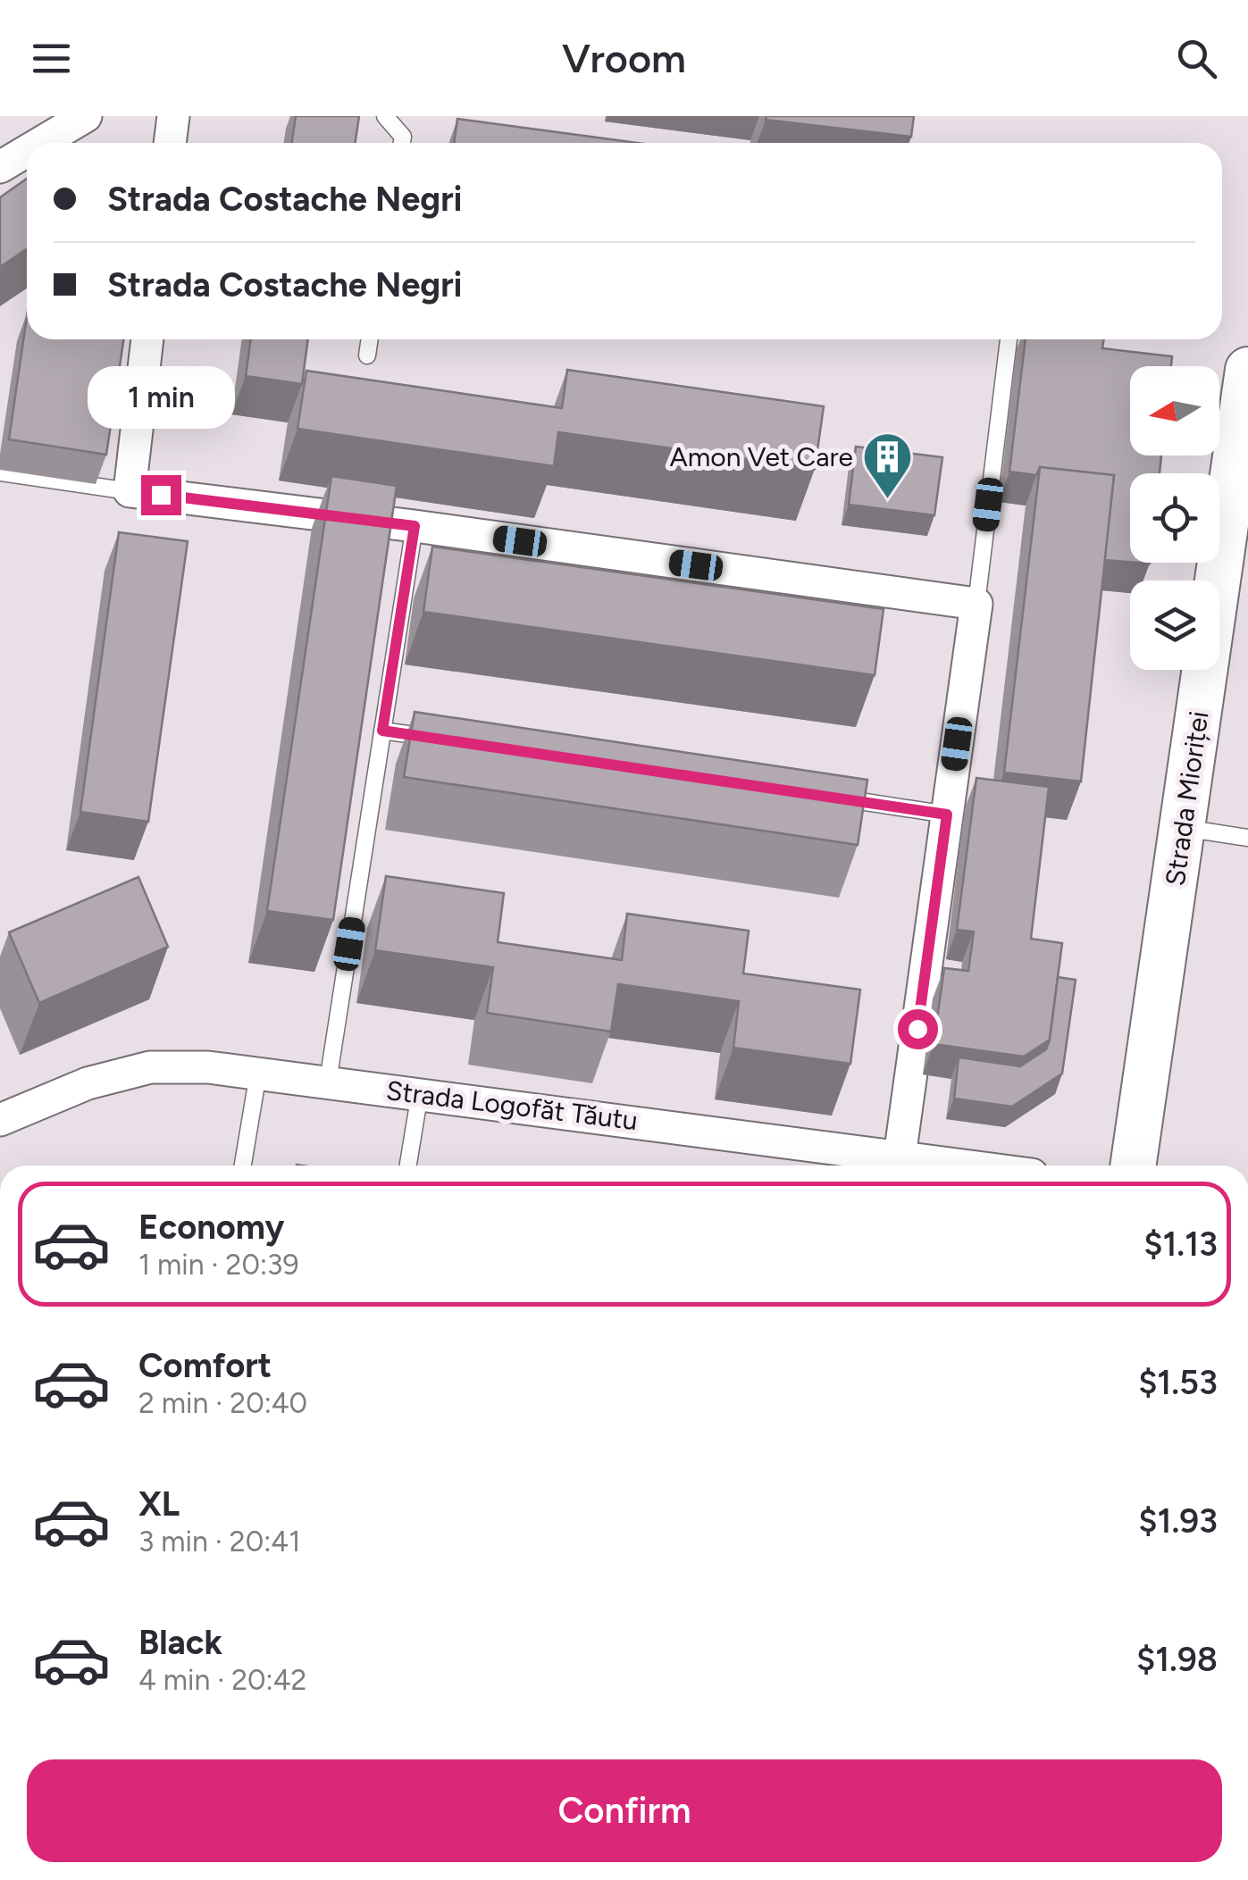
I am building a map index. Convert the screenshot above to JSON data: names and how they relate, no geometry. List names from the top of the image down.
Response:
{
  "streets": {
    "main road": ["Strada Mioriței"],
    "street": ["Strada Logofăt Tăutu"]
  },
  "places": {
    "building": ["Amon Vet Care"]
  },
  "north": "left",
  "page": {
    "header": "Vroom",
    "banner": ["Strada Costache Negri", "Strada Costache Negri"],
    "bubble": "1 min",
    "list": [
      {
        "name": "Economy",
        "note": "1 min · 20:39",
        "value": "$1.13"
      },
      {
        "name": "Comfort",
        "note": "2 min · 20:40",
        "value": "$1.53"
      },
      {
        "name": "XL",
        "note": "3 min · 20:41",
        "value": "$1.93"
      },
      {
        "name": "Black",
        "note": "4 min · 20:42",
        "value": "$1.98"
      }
    ],
    "buttons": "Confirm"
  }
}
